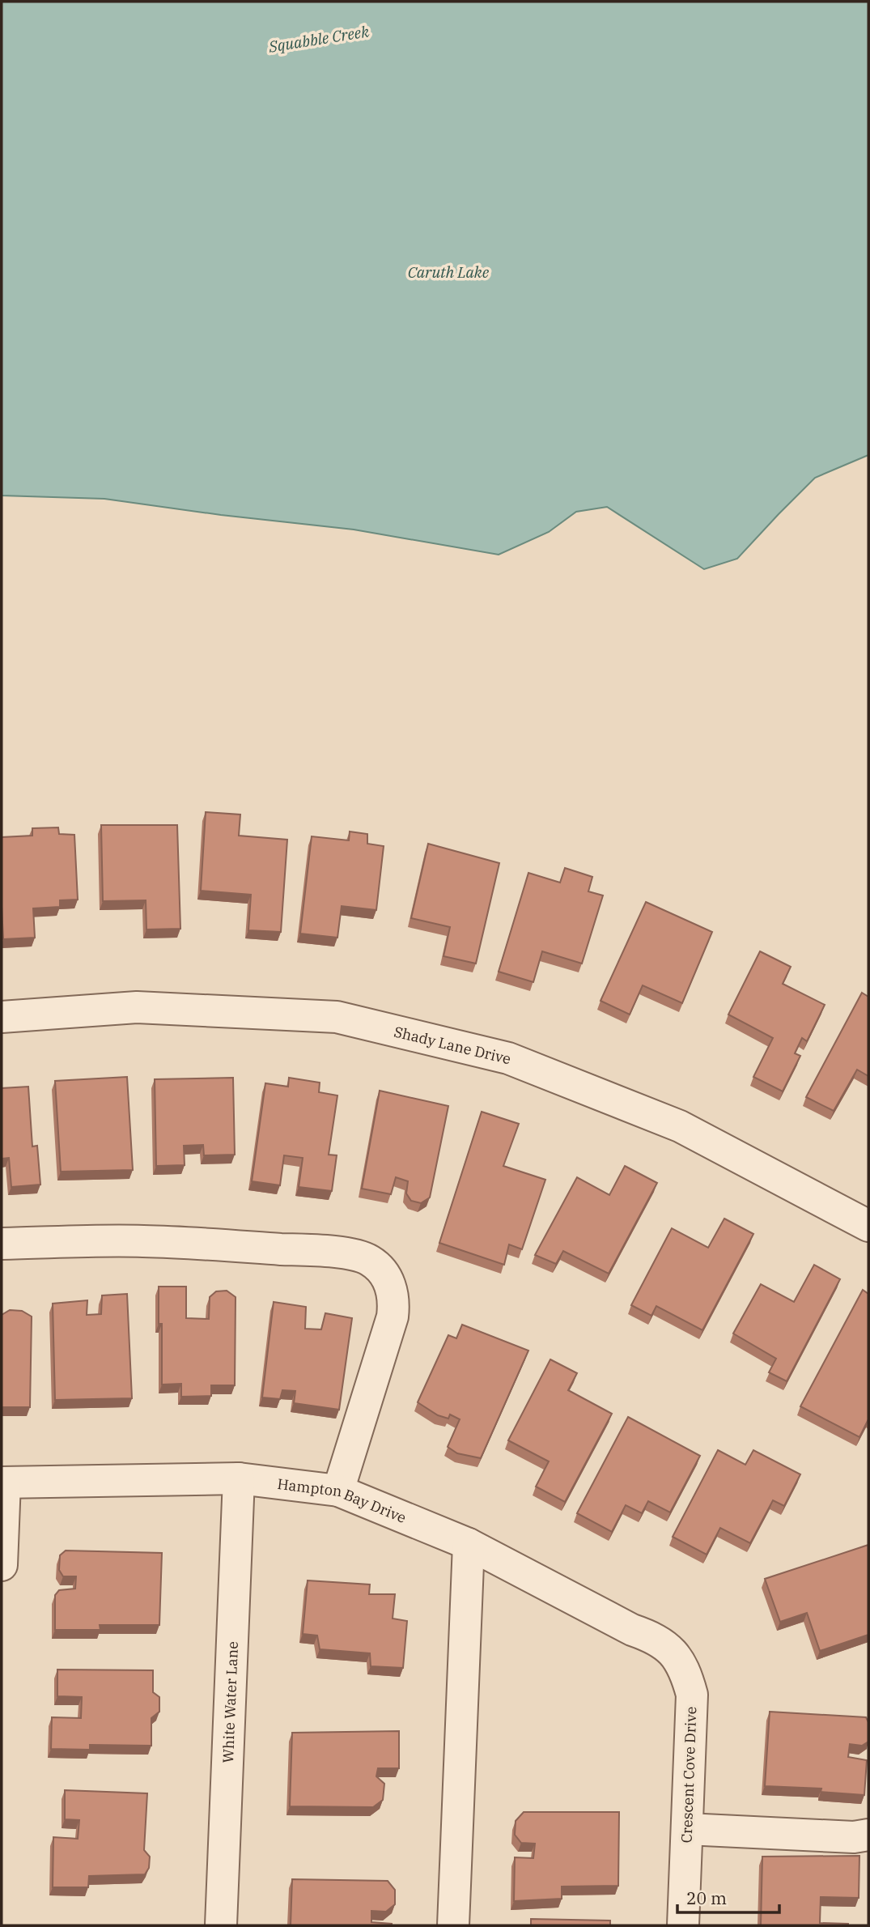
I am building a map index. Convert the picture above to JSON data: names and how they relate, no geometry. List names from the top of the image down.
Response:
{
  "streets": {
    "street": [
      "Shady Lane Drive",
      "Hampton Bay Drive",
      "White Water Lane",
      "Crescent Cove Drive"
    ]
  },
  "crossings": [
    ["Hampton Bay Drive", "White Water Lane"],
    ["Hampton Bay Drive", "Crescent Cove Drive"]
  ],
  "water": ["Squabble Creek", "Caruth Lake"],
  "scale_bar": "20 m"
}
